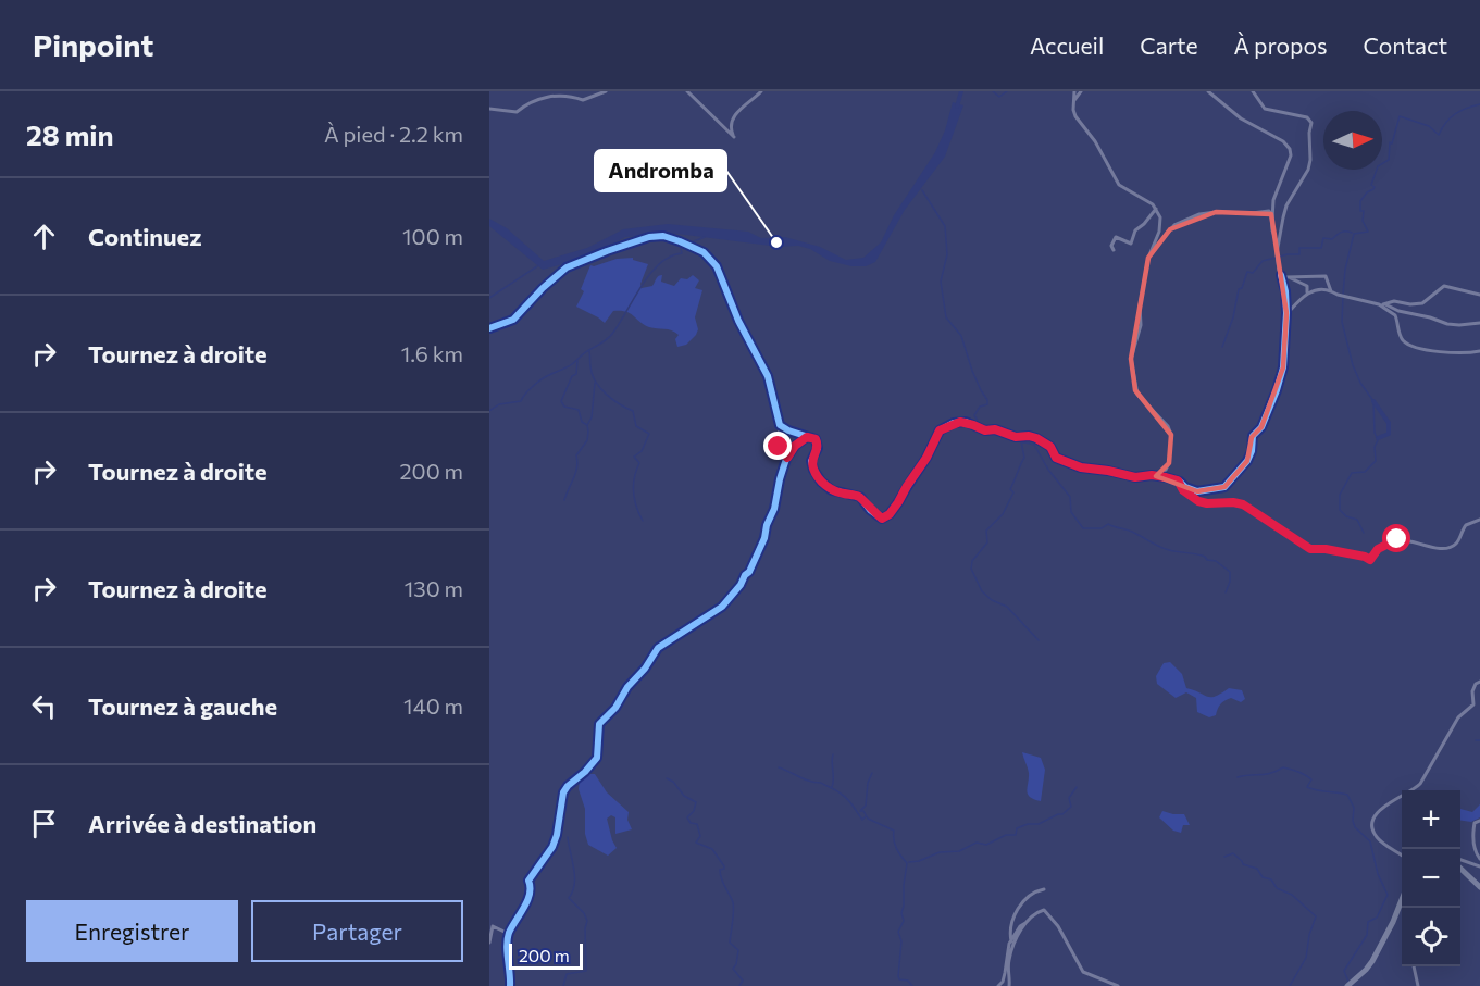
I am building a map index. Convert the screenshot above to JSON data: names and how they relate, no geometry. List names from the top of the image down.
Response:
{
  "places": ["Andromba"],
  "scale_bar": "200 m",
  "north": "right",
  "page": {
    "header": "Pinpoint",
    "nav": [
      "Accueil",
      "Carte",
      "À propos",
      "Contact"
    ],
    "heading": ["28 min", "À pied · 2.2 km"],
    "list": [
      ["Continuez", "100 m"],
      ["Tournez à droite", "1.6 km"],
      ["Tournez à droite", "200 m"],
      ["Tournez à droite", "130 m"],
      ["Tournez à gauche", "140 m"],
      "Arrivée à destination"
    ],
    "map_buttons": ["+", "−"],
    "buttons": ["Enregistrer", "Partager"],
    "scale": "200 m"
  }
}
